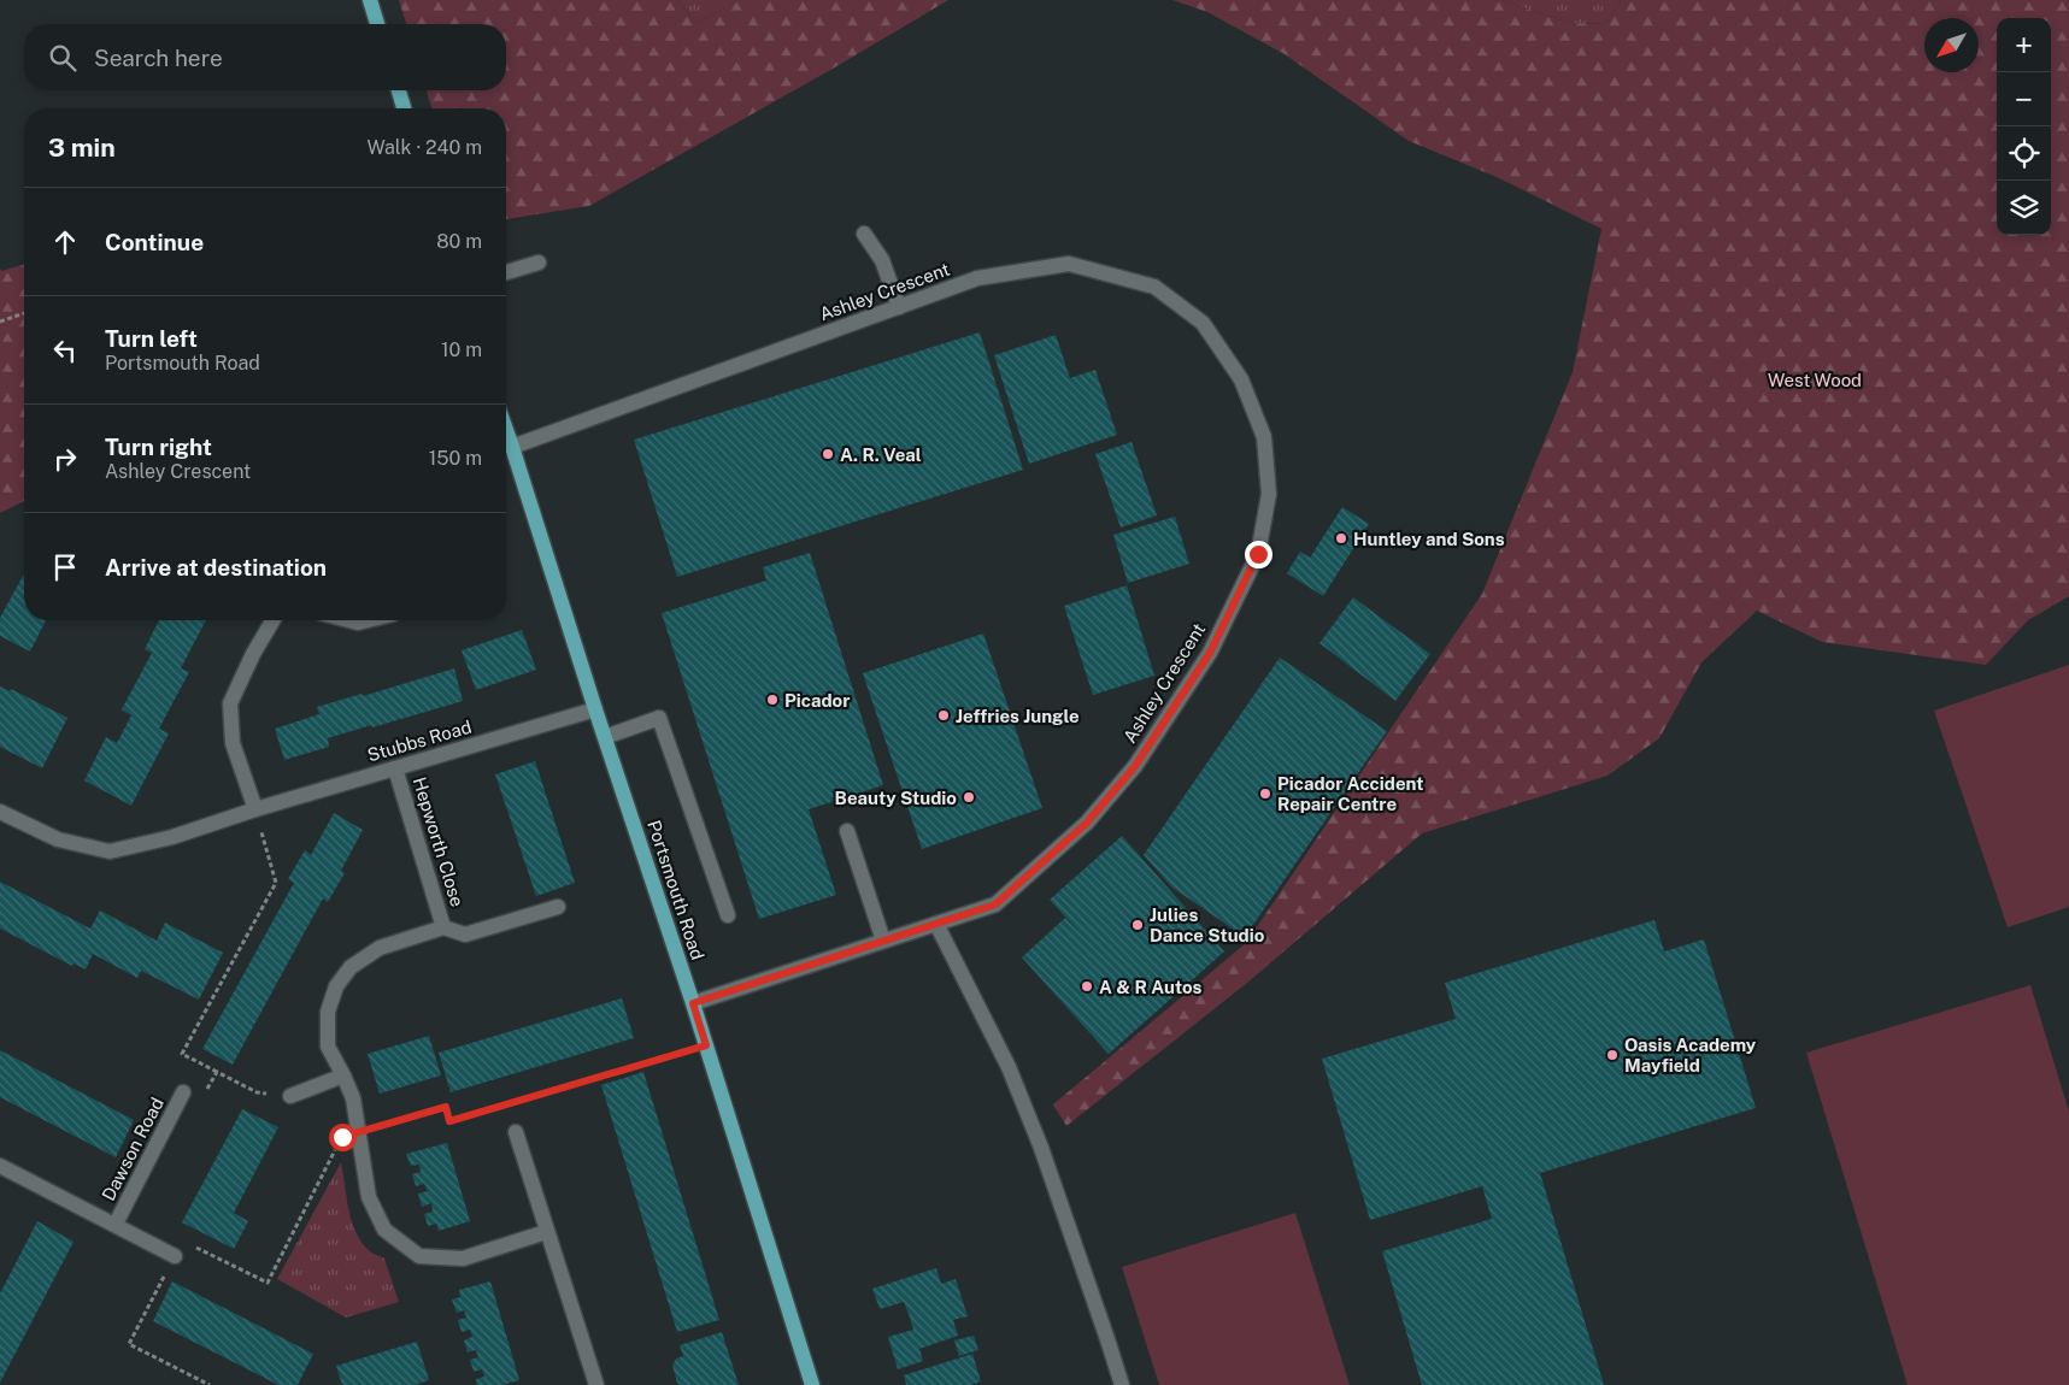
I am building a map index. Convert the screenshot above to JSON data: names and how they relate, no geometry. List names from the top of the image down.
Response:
{
  "streets": {
    "main road": ["Portsmouth Road"],
    "street": [
      "Ashley Crescent",
      "Stubbs Road",
      "Hepworth Close",
      "Dawson Road"
    ]
  },
  "crossings": [
    ["Ashley Crescent", "Portsmouth Road"],
    ["Stubbs Road", "Hepworth Close"],
    ["Stubbs Road", "Portsmouth Road"]
  ],
  "parks": ["West Wood"],
  "places": [
    "A. R. Veal",
    "Huntley and Sons",
    "Picador",
    "Jeffries Jungle",
    "Picador Accident Repair Centre",
    "Beauty Studio",
    "Julies Dance Studio",
    "A & R Autos",
    "Oasis Academy Mayfield"
  ],
  "north": "bottom left",
  "page": {
    "map_buttons": ["+", "−"],
    "search": "Search here",
    "heading": ["3 min", "Walk · 240 m"],
    "list": [
      ["Continue", "80 m"],
      ["Turn left", "Portsmouth Road", "10 m"],
      ["Turn right", "Ashley Crescent", "150 m"],
      "Arrive at destination"
    ]
  }
}
